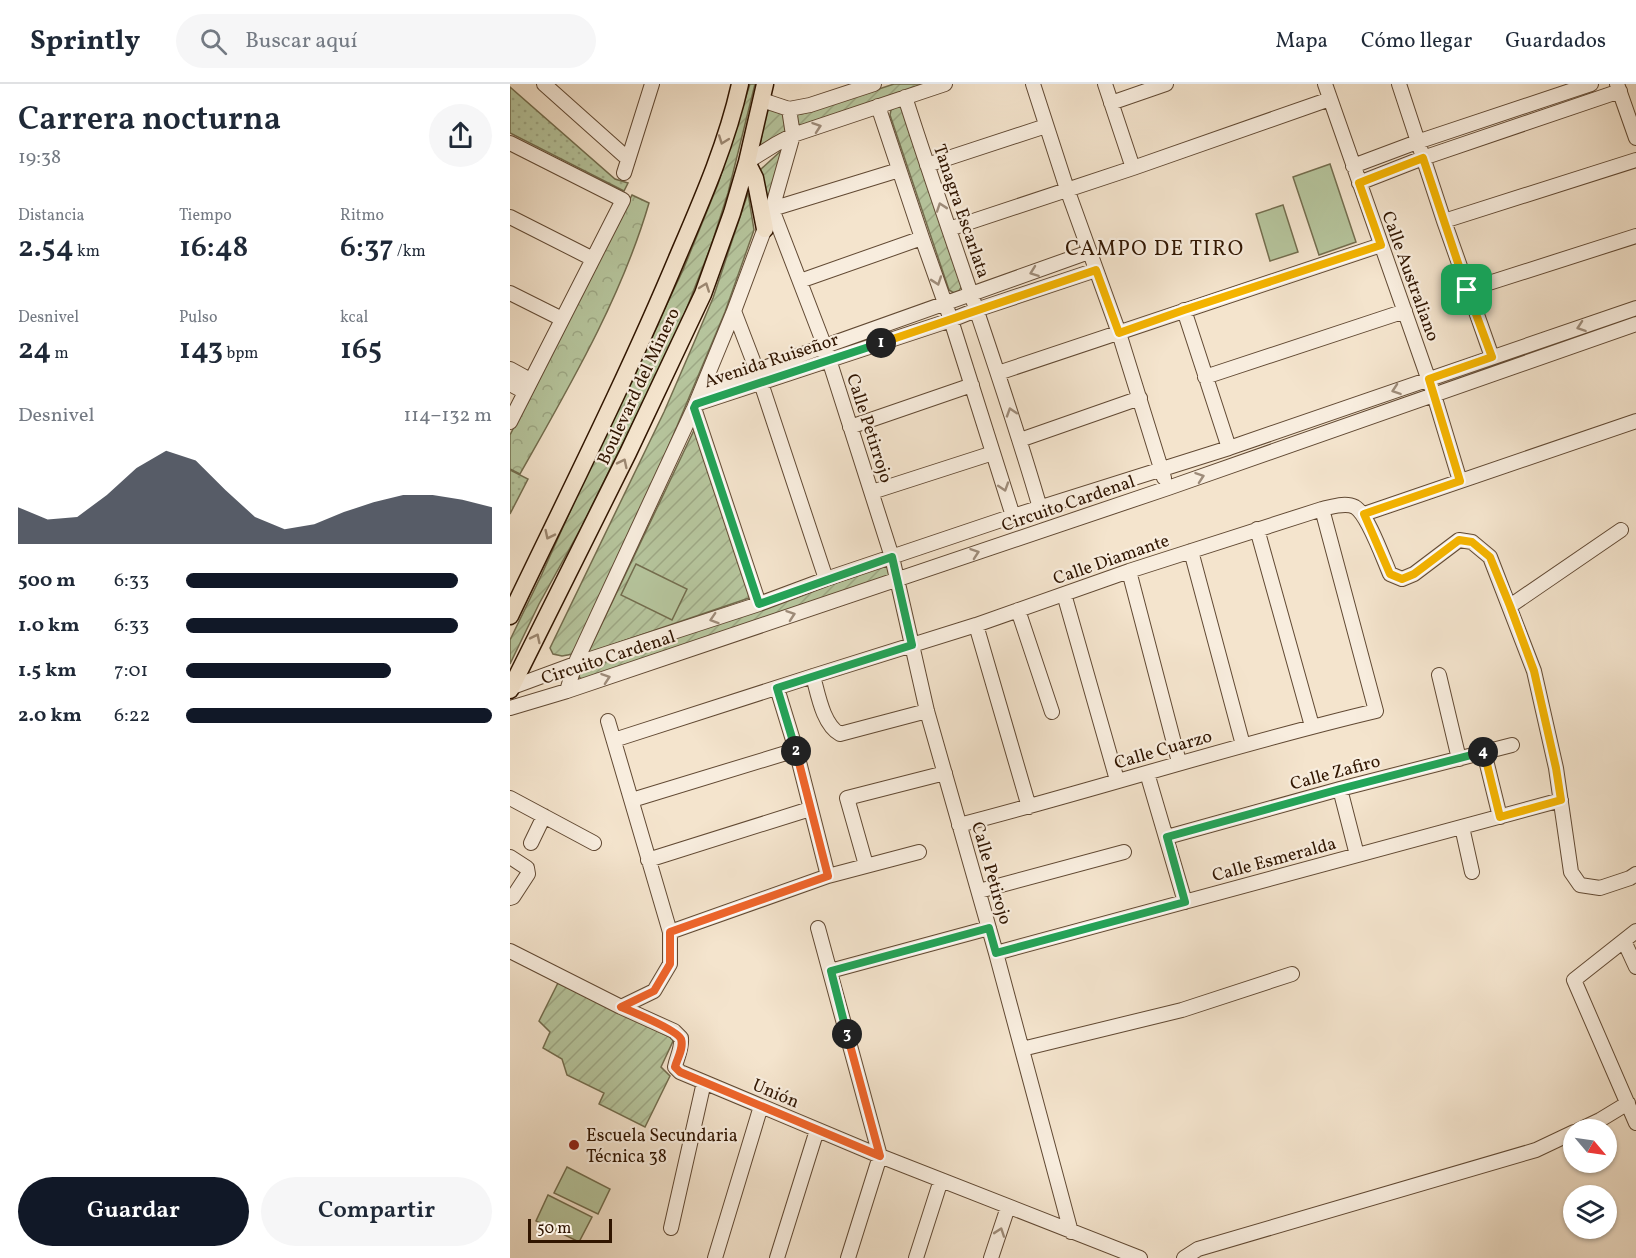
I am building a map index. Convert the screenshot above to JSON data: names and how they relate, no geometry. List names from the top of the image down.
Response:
{
  "streets": {
    "main road": ["Boulevard del Minero"],
    "street": [
      "Tanagra Escarlata",
      "Calle Australiano",
      "Avenida Ruiseñor",
      "Calle Petirrojo",
      "Circuito Cardenal",
      "Calle Diamante",
      "Calle Cuarzo",
      "Calle Zafiro",
      "Calle Esmeralda",
      "Calle Petirojo",
      "Unión"
    ]
  },
  "crossings": [
    ["Tanagra Escarlata", "Avenida Ruiseñor"],
    ["Tanagra Escarlata", "Circuito Cardenal"],
    ["Calle Australiano", "Circuito Cardenal"],
    ["Avenida Ruiseñor", "Calle Petirrojo"],
    ["Boulevard del Minero", "Circuito Cardenal"],
    ["Calle Petirrojo", "Circuito Cardenal"],
    ["Calle Petirrojo", "Calle Petirojo"],
    ["Circuito Cardenal", "Calle Petirojo"],
    ["Calle Diamante", "Calle Cuarzo"],
    ["Calle Diamante", "Calle Petirojo"],
    ["Calle Cuarzo", "Calle Petirojo"],
    ["Calle Esmeralda", "Calle Petirojo"],
    ["Calle Petirojo", "Unión"]
  ],
  "districts": ["CAMPO DE TIRO"],
  "places": ["Escuela Secundaria Técnica 38"],
  "scale_bar": "50 m",
  "north": "bottom right",
  "page": {
    "header": "Sprintly",
    "search": "Buscar aquí",
    "nav": ["Mapa", "Cómo llegar", "Guardados"],
    "heading": ["Carrera nocturna", "19:38"],
    "stats": [
      ["Distancia", "2.54 km"],
      ["Tiempo", "16:48"],
      ["Ritmo", "6:37 /km"],
      ["Desnivel", "24 m"],
      ["Pulso", "143 bpm"],
      ["kcal", "165"]
    ],
    "pins": [
      "1",
      "2",
      "4",
      "3"
    ],
    "chart": ["Desnivel", "114–132 m"],
    "list": [
      {
        "name": "500 m",
        "note": "6:33"
      },
      {
        "name": "1.0 km",
        "note": "6:33"
      },
      {
        "name": "1.5 km",
        "note": "7:01"
      },
      {
        "name": "2.0 km",
        "note": "6:22"
      }
    ],
    "buttons": ["Guardar", "Compartir"],
    "scale": "50 m"
  }
}
